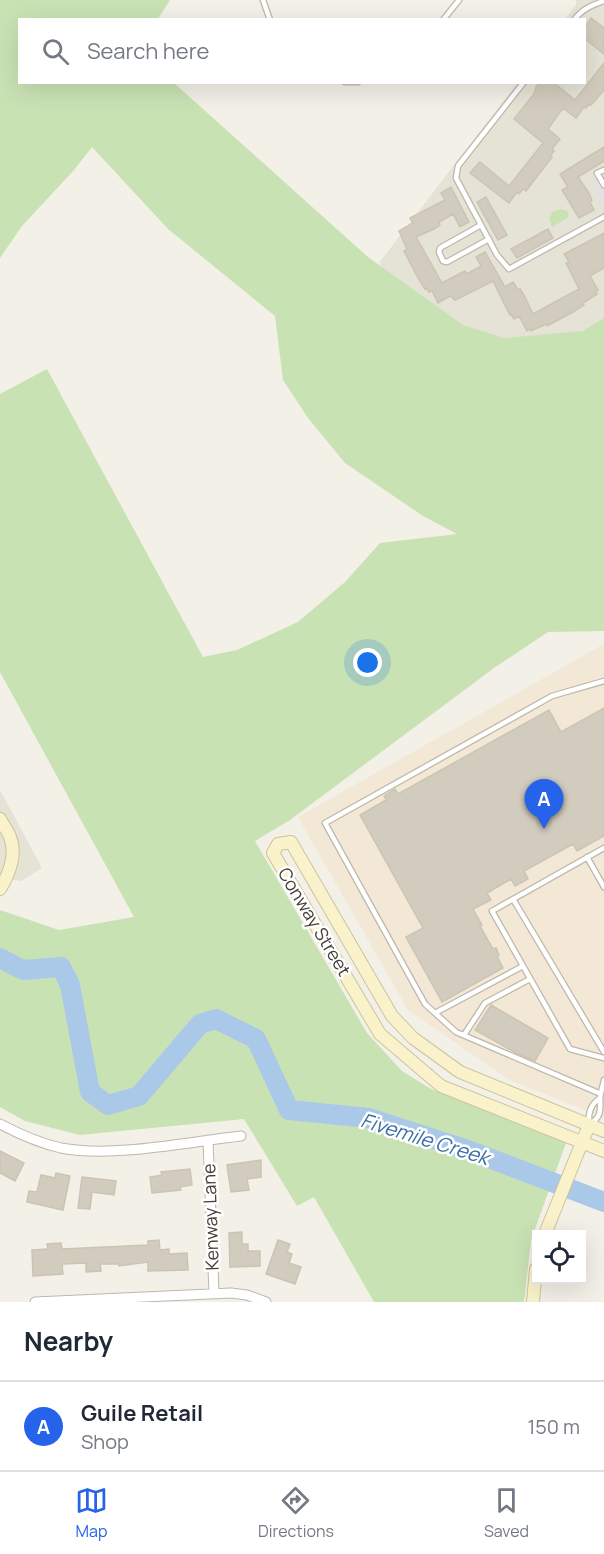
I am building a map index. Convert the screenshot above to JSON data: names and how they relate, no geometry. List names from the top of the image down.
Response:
{
  "streets": {
    "street": ["Conway Street", "Kenway Lane"]
  },
  "water": ["Fivemile Creek"],
  "page": {
    "search": "Search here",
    "pins": "A",
    "heading": "Nearby",
    "list": [
      {
        "mark": "A",
        "name": "Guile Retail",
        "note": "Shop",
        "value": "150 m"
      }
    ],
    "nav": ["Map", "Directions", "Saved"]
  }
}
